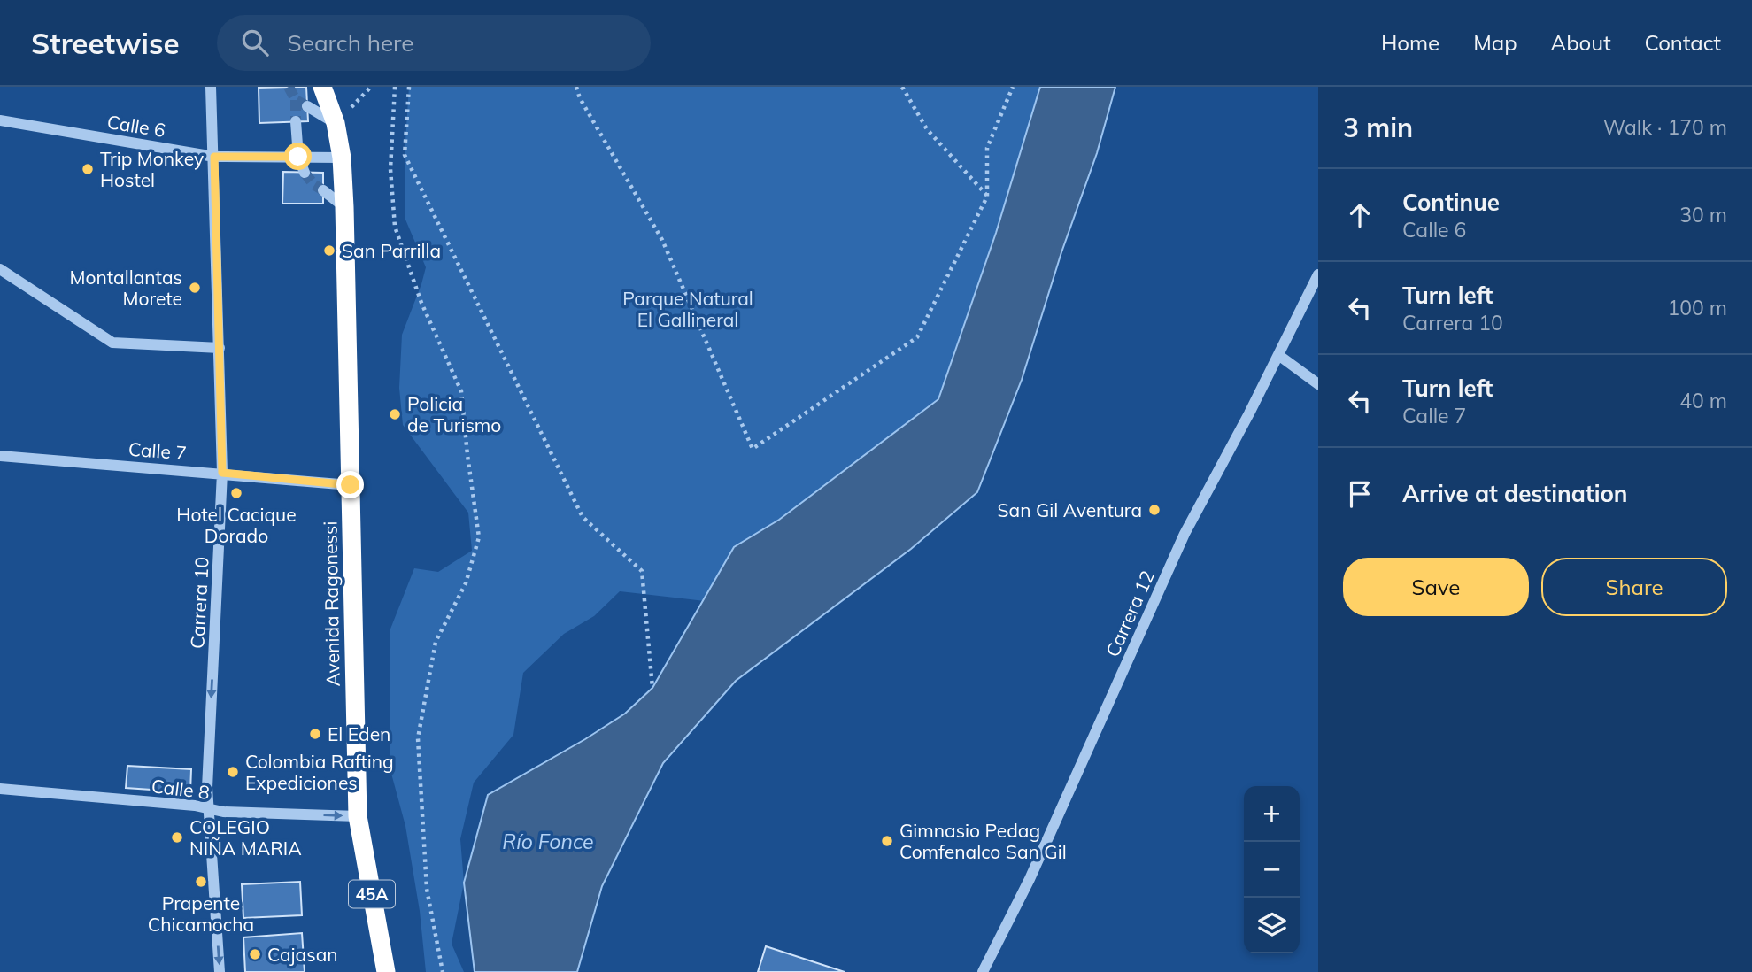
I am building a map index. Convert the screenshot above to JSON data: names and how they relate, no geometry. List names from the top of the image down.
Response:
{
  "streets": {
    "highway": ["Avenida Ragonessi", "45A"],
    "street": [
      "Calle 6",
      "Calle 7",
      "Carrera 10",
      "Carrera 12",
      "Calle 8"
    ]
  },
  "crossings": [
    ["Calle 6", "Carrera 10"],
    ["Calle 6", "Avenida Ragonessi"],
    ["Calle 7", "Carrera 10"],
    ["Calle 7", "Avenida Ragonessi"],
    ["Carrera 10", "Calle 8"],
    ["Avenida Ragonessi", "Calle 8"]
  ],
  "one_way": ["Carrera 10", "Calle 8"],
  "water": ["Río Fonce"],
  "parks": ["Parque Natural El Gallineral"],
  "places": [
    "Trip Monkey Hostel",
    "San Parrilla",
    "Montallantas Morete",
    "Policia de Turismo",
    "Hotel Cacique Dorado",
    "San Gil Aventura",
    "El Eden",
    "Colombia Rafting Expediciones",
    "COLEGIO NIÑA MARIA",
    "Gimnasio Pedag Comfenalco San Gil",
    "Prapente Chicamocha",
    "Cajasan"
  ],
  "page": {
    "header": "Streetwise",
    "search": "Search here",
    "nav": [
      "Home",
      "Map",
      "About",
      "Contact"
    ],
    "heading": ["3 min", "Walk · 170 m"],
    "list": [
      ["Continue", "Calle 6", "30 m"],
      ["Turn left", "Carrera 10", "100 m"],
      ["Turn left", "Calle 7", "40 m"],
      "Arrive at destination"
    ],
    "buttons": ["Save", "Share"],
    "map_buttons": ["+", "−"]
  }
}
